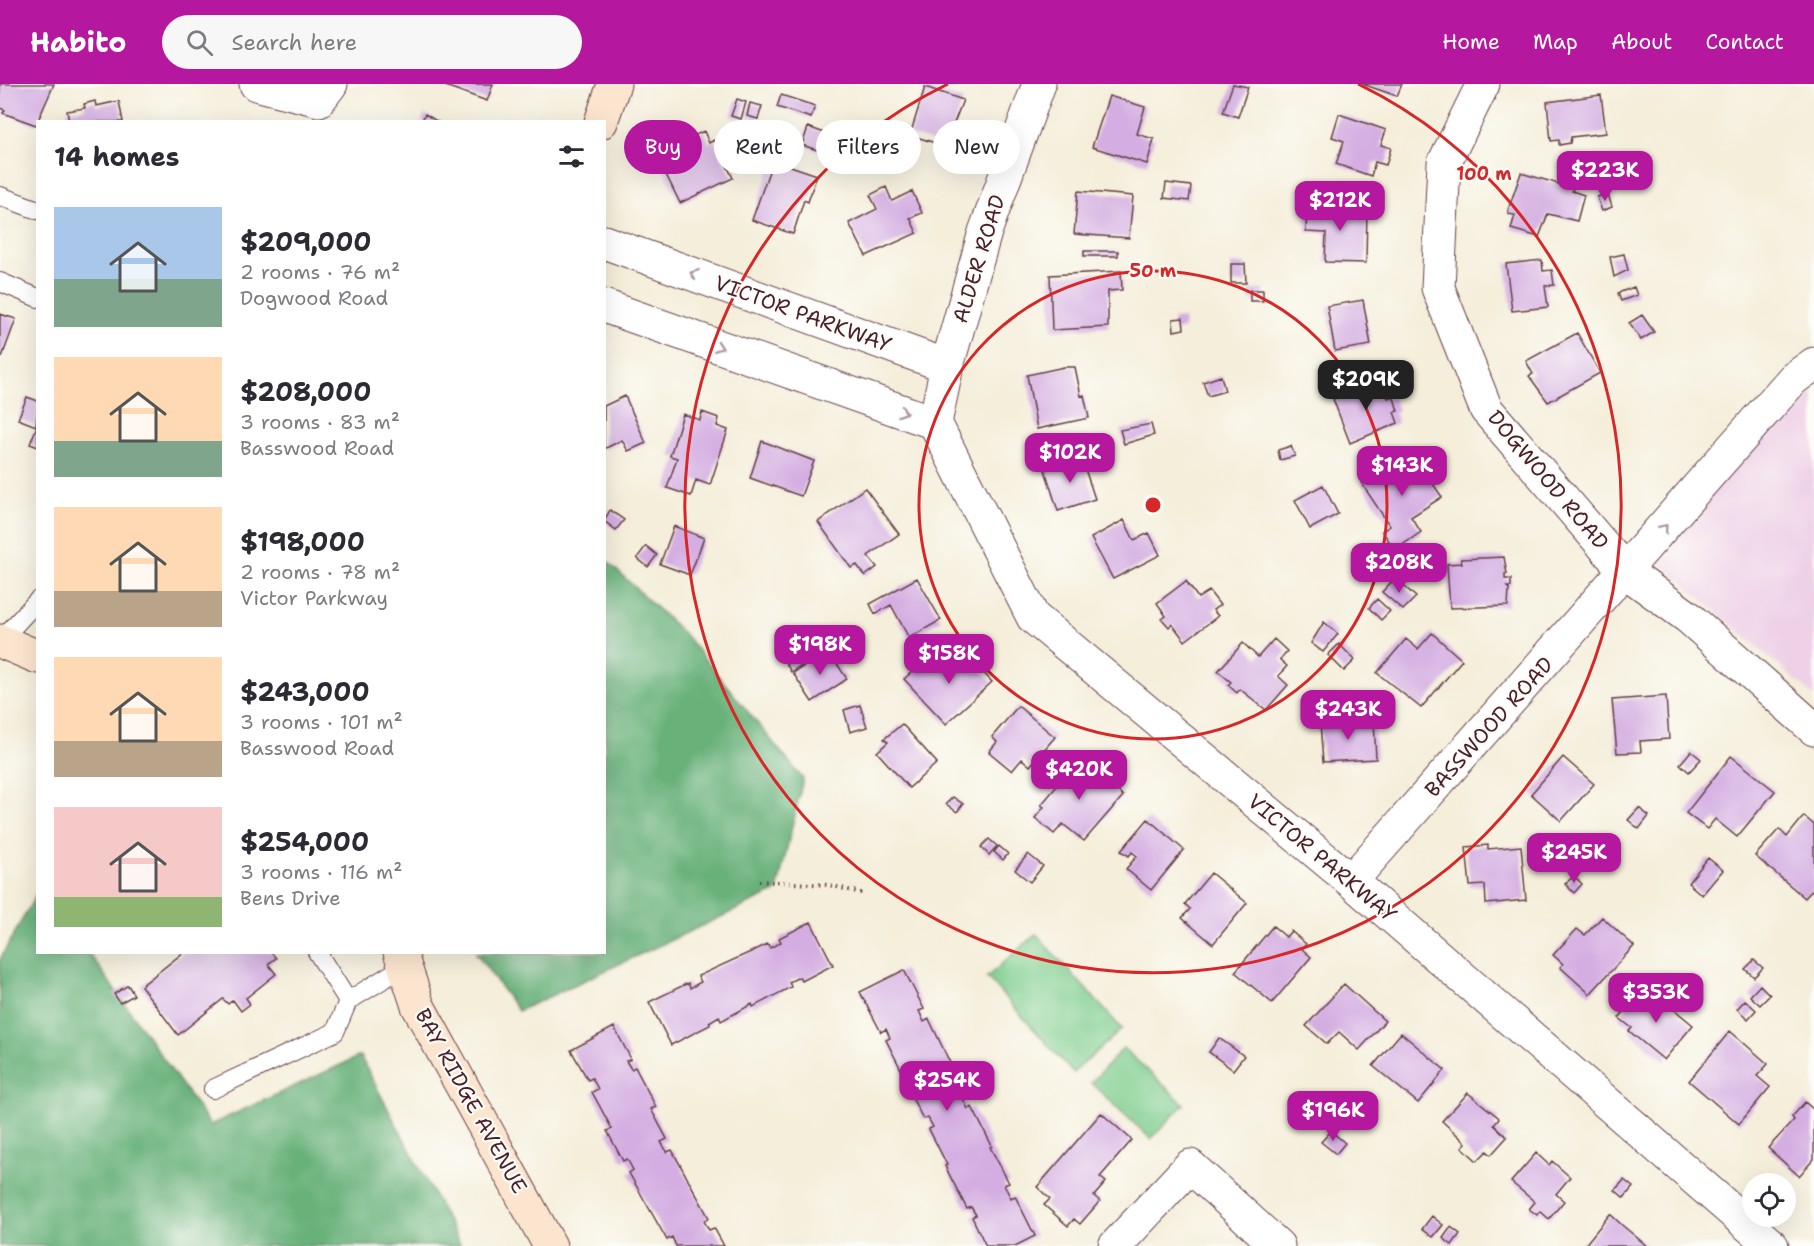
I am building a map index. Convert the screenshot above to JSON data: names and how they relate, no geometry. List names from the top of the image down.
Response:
{
  "streets": {
    "main road": ["BAY RIDGE AVENUE"],
    "street": [
      "ALDER ROAD",
      "VICTOR PARKWAY",
      "DOGWOOD ROAD",
      "BASSWOOD ROAD"
    ]
  },
  "crossings": [
    ["ALDER ROAD", "VICTOR PARKWAY"],
    ["VICTOR PARKWAY", "BASSWOOD ROAD"],
    ["DOGWOOD ROAD", "BASSWOOD ROAD"]
  ],
  "one_way": ["BASSWOOD ROAD"],
  "page": {
    "header": "Habito",
    "search": "Search here",
    "nav": [
      "Home",
      "Map",
      "About",
      "Contact"
    ],
    "chip": [
      "Buy",
      "Rent",
      "Filters",
      "New"
    ],
    "heading": "14 homes",
    "price": [
      "$223K",
      "$212K",
      "$209K",
      "$102K",
      "$143K",
      "$208K",
      "$198K",
      "$158K",
      "$243K",
      "$420K",
      "$245K",
      "$353K",
      "$254K",
      "$196K"
    ],
    "list": [
      {
        "name": "$209,000",
        "note": "2 rooms · 76 m² · Dogwood Road"
      },
      {
        "name": "$208,000",
        "note": "3 rooms · 83 m² · Basswood Road"
      },
      {
        "name": "$198,000",
        "note": "2 rooms · 78 m² · Victor Parkway"
      },
      {
        "name": "$243,000",
        "note": "3 rooms · 101 m² · Basswood Road"
      },
      {
        "name": "$254,000",
        "note": "3 rooms · 116 m² · Bens Drive"
      }
    ]
  },
  "rings": ["100 m", "50 m"]
}
